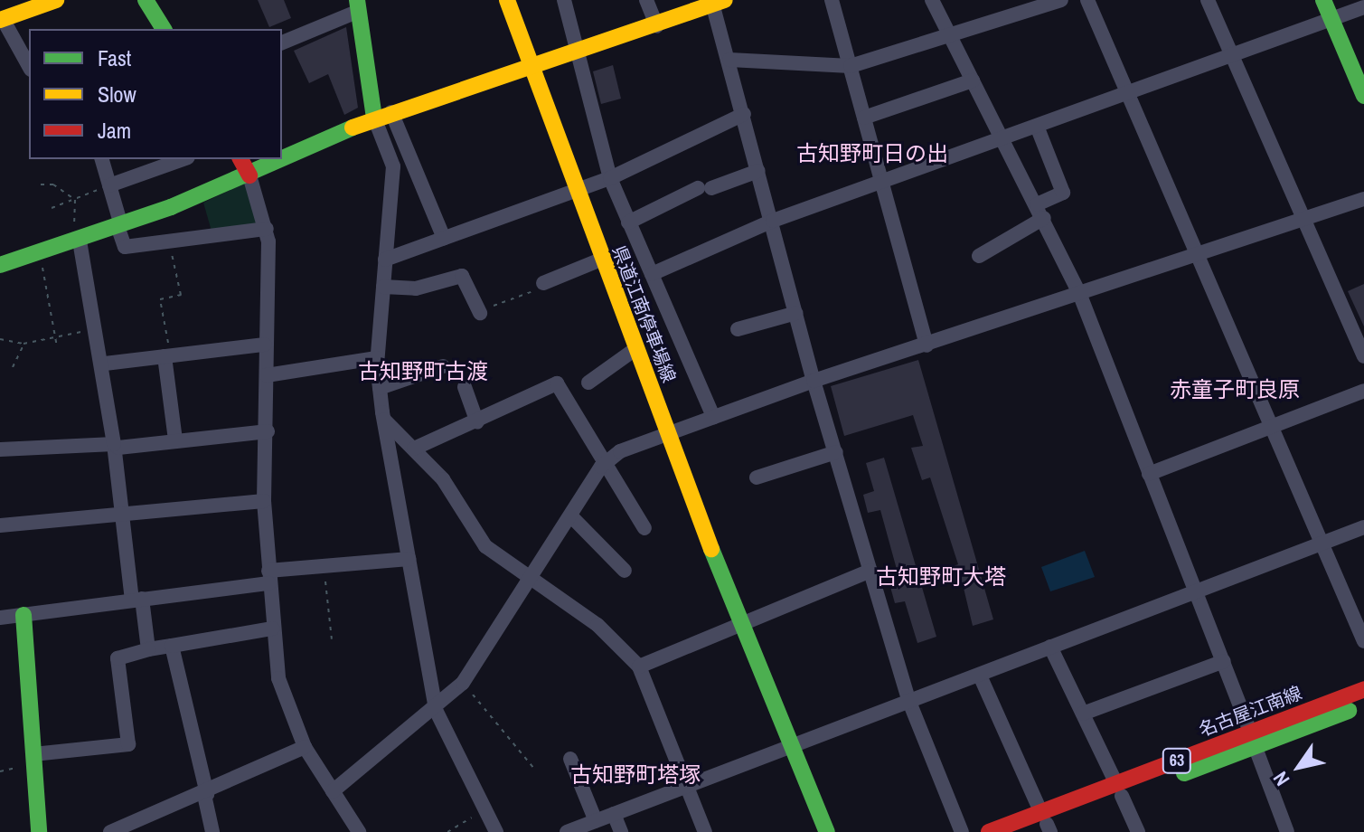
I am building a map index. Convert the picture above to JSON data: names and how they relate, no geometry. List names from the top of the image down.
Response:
{
  "streets": {
    "main road": ["県道江南停車場線", "名古屋江南線", "63"]
  },
  "districts": [
    "古知野町日の出",
    "古知野町古渡",
    "赤童子町良原",
    "古知野町大塔",
    "古知野町塔塚"
  ],
  "legend": ["Fast", "Slow", "Jam"],
  "north": "bottom left"
}
